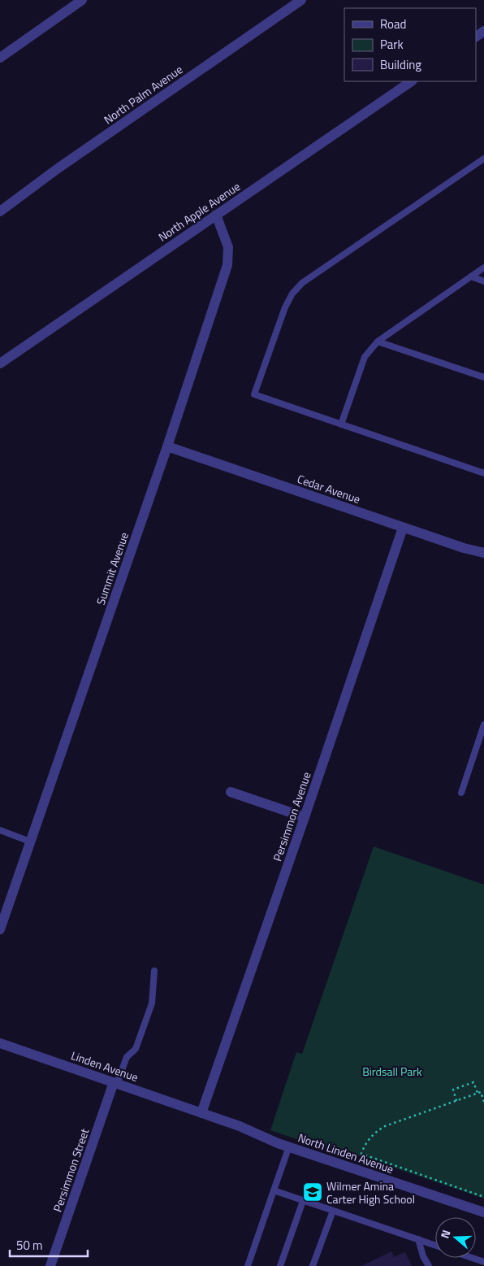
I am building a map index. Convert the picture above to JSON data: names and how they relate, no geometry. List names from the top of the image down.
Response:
{
  "streets": {
    "street": [
      "North Palm Avenue",
      "North Apple Avenue",
      "Cedar Avenue",
      "Summit Avenue",
      "Persimmon Avenue",
      "Linden Avenue",
      "North Linden Avenue",
      "Persimmon Street"
    ]
  },
  "crossings": [
    ["North Apple Avenue", "Summit Avenue"],
    ["Cedar Avenue", "Summit Avenue"],
    ["Cedar Avenue", "Persimmon Avenue"],
    ["Persimmon Avenue", "Linden Avenue"],
    ["Persimmon Avenue", "North Linden Avenue"],
    ["Linden Avenue", "North Linden Avenue"],
    ["Linden Avenue", "Persimmon Street"]
  ],
  "parks": ["Birdsall Park"],
  "places": {
    "school or university": ["Wilmer Amina Carter High School"]
  },
  "legend": ["Road", "Park", "Building"],
  "scale_bar": "50 m",
  "north": "left"
}
